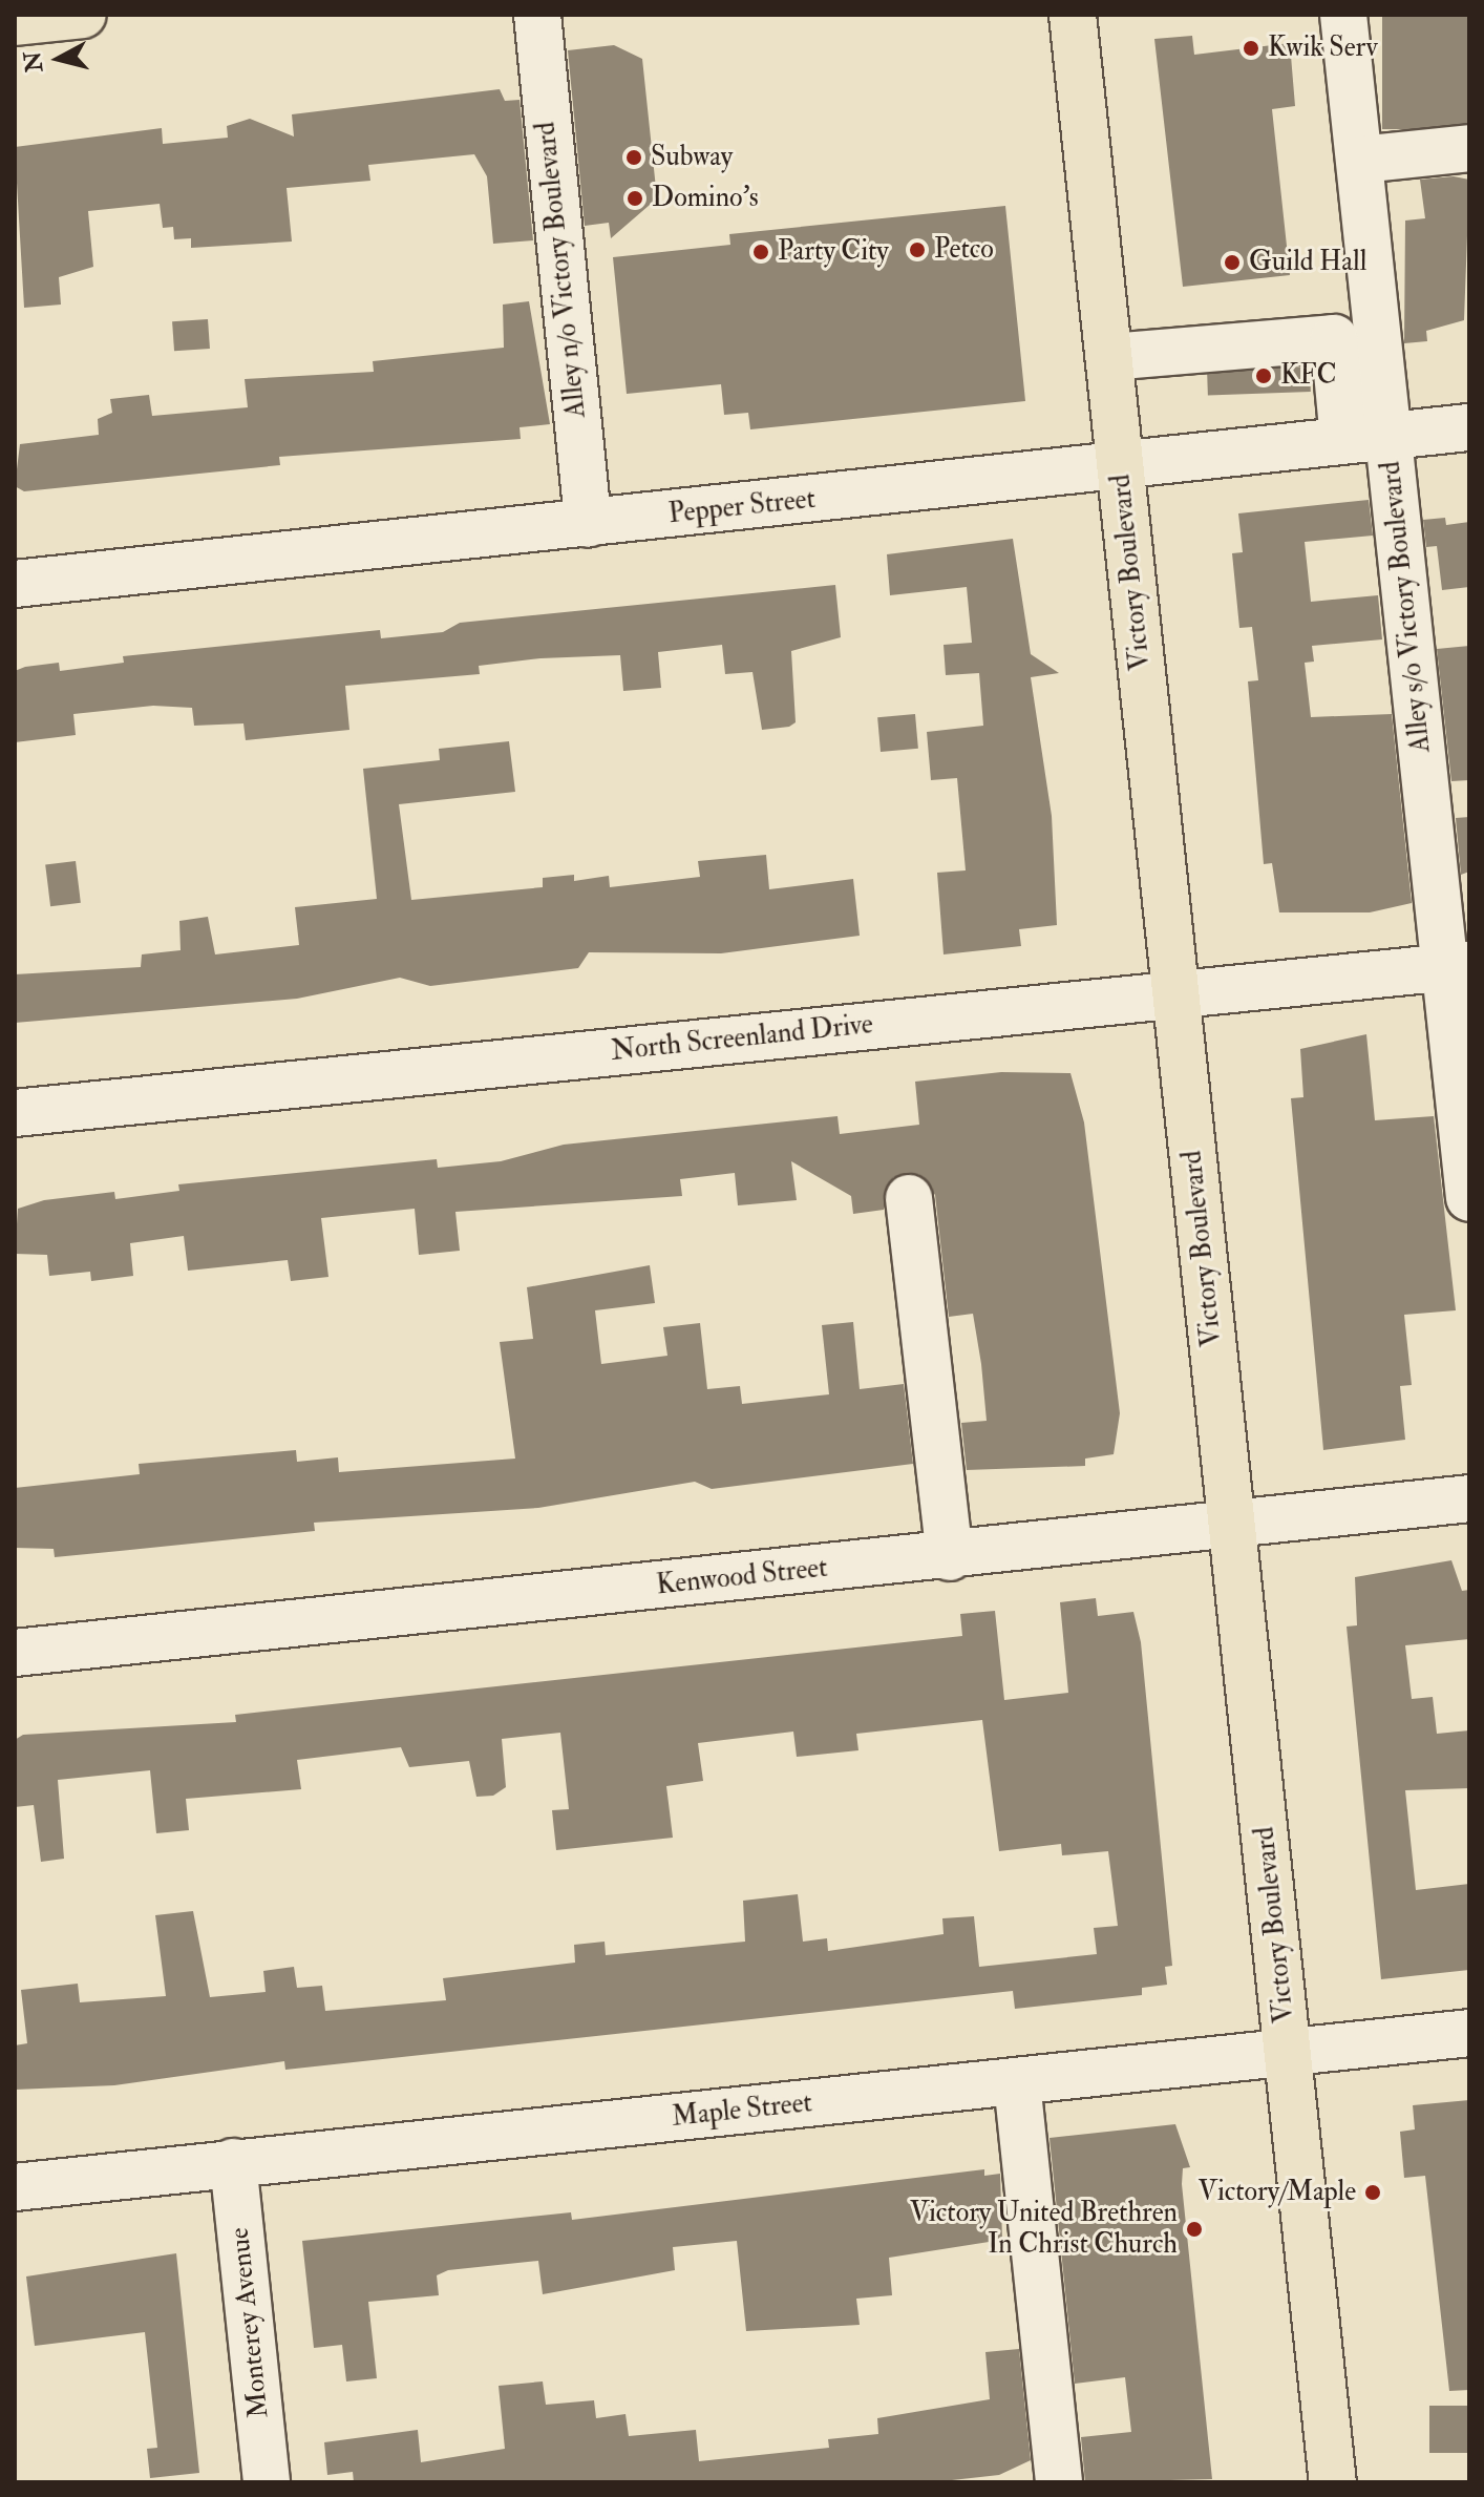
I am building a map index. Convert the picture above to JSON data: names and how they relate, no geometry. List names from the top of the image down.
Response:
{
  "streets": {
    "main road": ["Victory Boulevard"],
    "street": [
      "Alley n/o Victory Boulevard",
      "Pepper Street",
      "Alley s/o Victory Boulevard",
      "North Screenland Drive",
      "Kenwood Street",
      "Maple Street",
      "Monterey Avenue"
    ]
  },
  "crossings": [
    ["Alley n/o Victory Boulevard", "Pepper Street"],
    ["Pepper Street", "Victory Boulevard"],
    ["Pepper Street", "Alley s/o Victory Boulevard"],
    ["Victory Boulevard", "North Screenland Drive"],
    ["Victory Boulevard", "Kenwood Street"],
    ["Victory Boulevard", "Maple Street"],
    ["Alley s/o Victory Boulevard", "North Screenland Drive"],
    ["Maple Street", "Monterey Avenue"]
  ],
  "places": [
    "Kwik Serv",
    "Subway",
    "Domino's",
    "Petco",
    "Party City",
    "Guild Hall",
    "KFC",
    "Victory/Maple",
    "Victory United Brethren In Christ Church"
  ],
  "north": "left"
}
